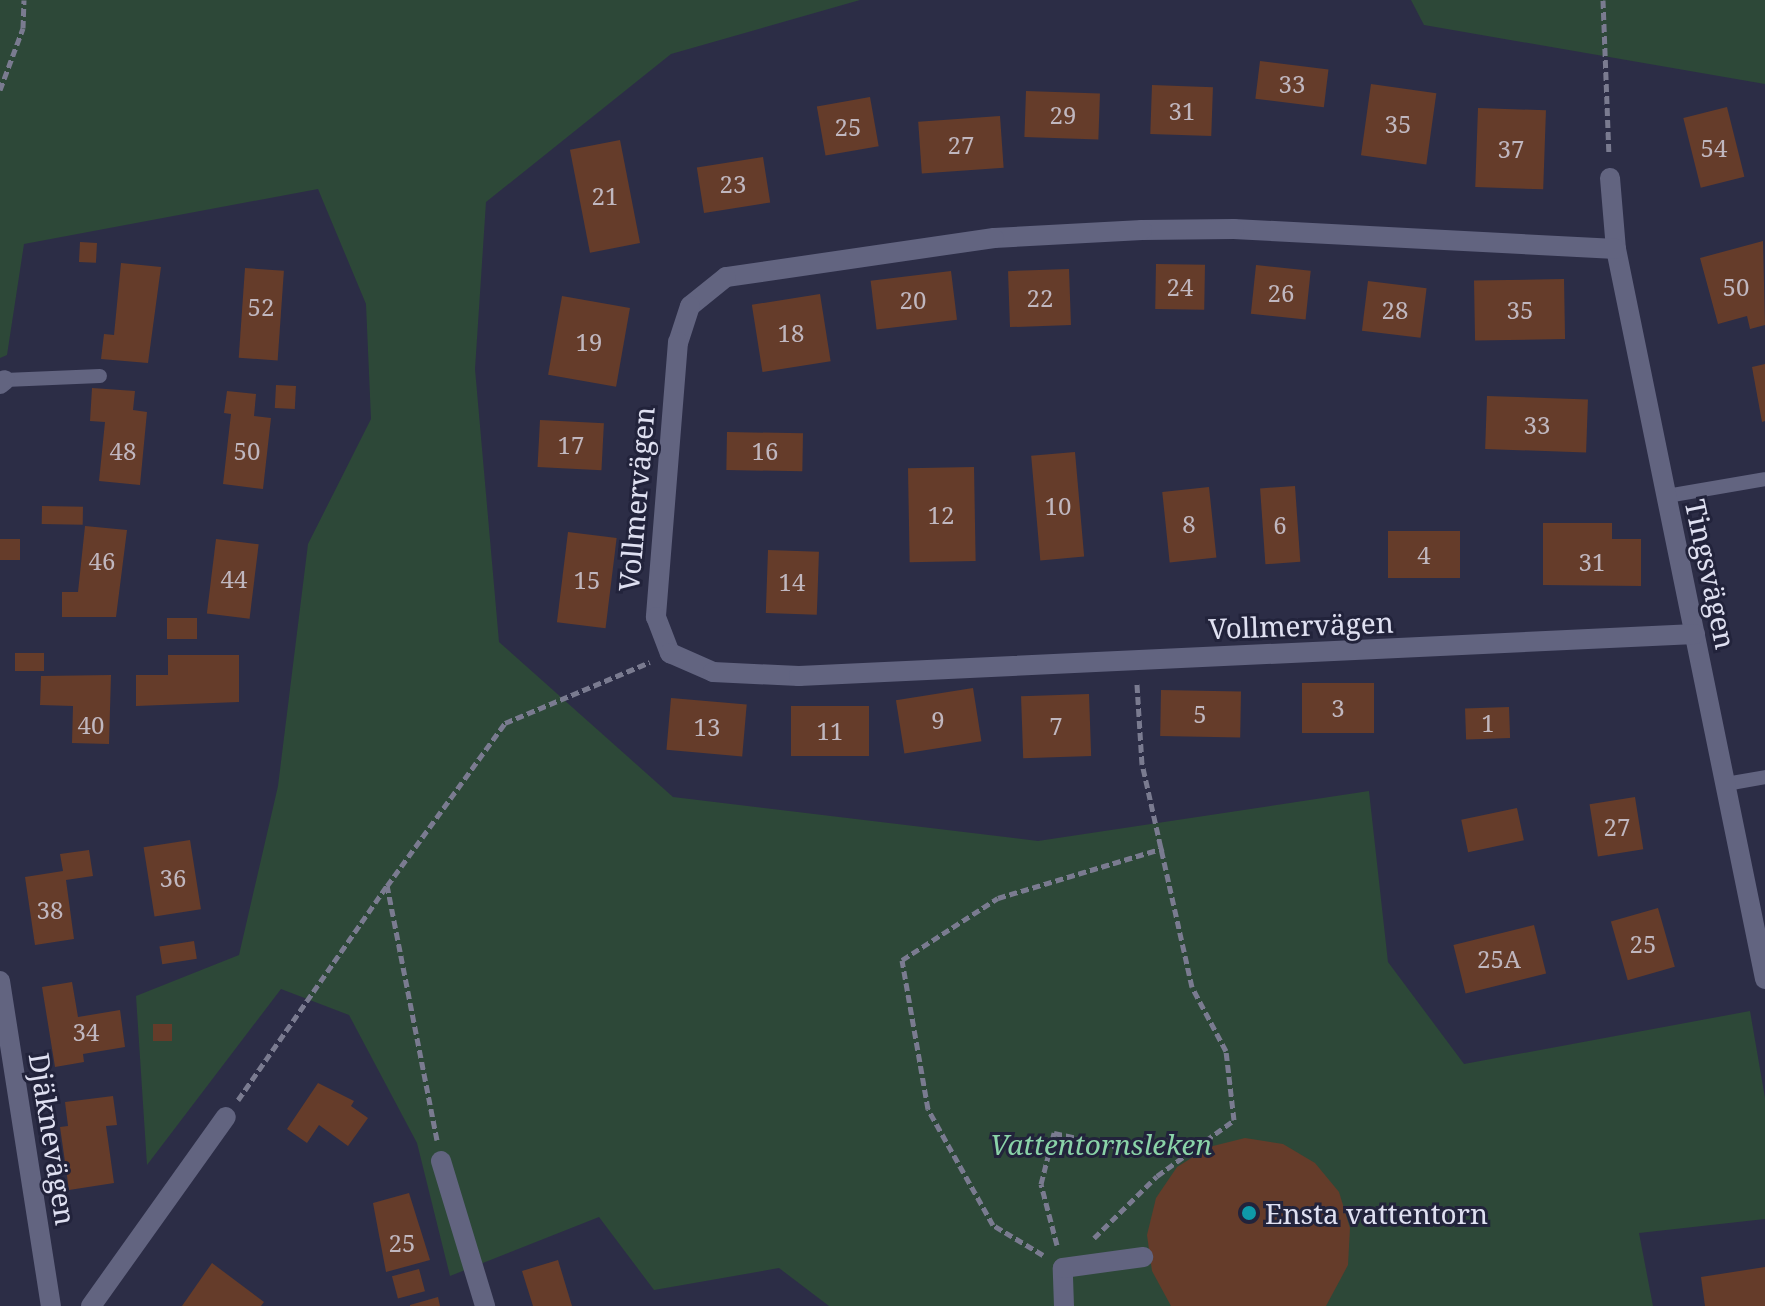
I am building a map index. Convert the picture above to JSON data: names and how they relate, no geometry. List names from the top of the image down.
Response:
{
  "streets": {
    "street": ["Vollmervägen", "Tingsvägen", "Djäknevägen"]
  },
  "crossings": [
    ["Vollmervägen", "Tingsvägen"]
  ],
  "parks": ["Vattentornsleken"],
  "places": ["Ensta vattentorn"],
  "house_numbers": [
    "33",
    "31",
    "29",
    "35",
    "25",
    "27",
    "54",
    "37",
    "23",
    "21",
    "24",
    "50",
    "26",
    "22",
    "20",
    "52",
    "28",
    "35",
    "18",
    "19",
    "33",
    "17",
    "48",
    "50",
    "16",
    "10",
    "12",
    "8",
    "6",
    "4",
    "46",
    "31",
    "44",
    "15",
    "14",
    "3",
    "5",
    "9",
    "1",
    "40",
    "7",
    "13",
    "11",
    "27",
    "36",
    "38",
    "25",
    "25A",
    "34",
    "25"
  ]
}
